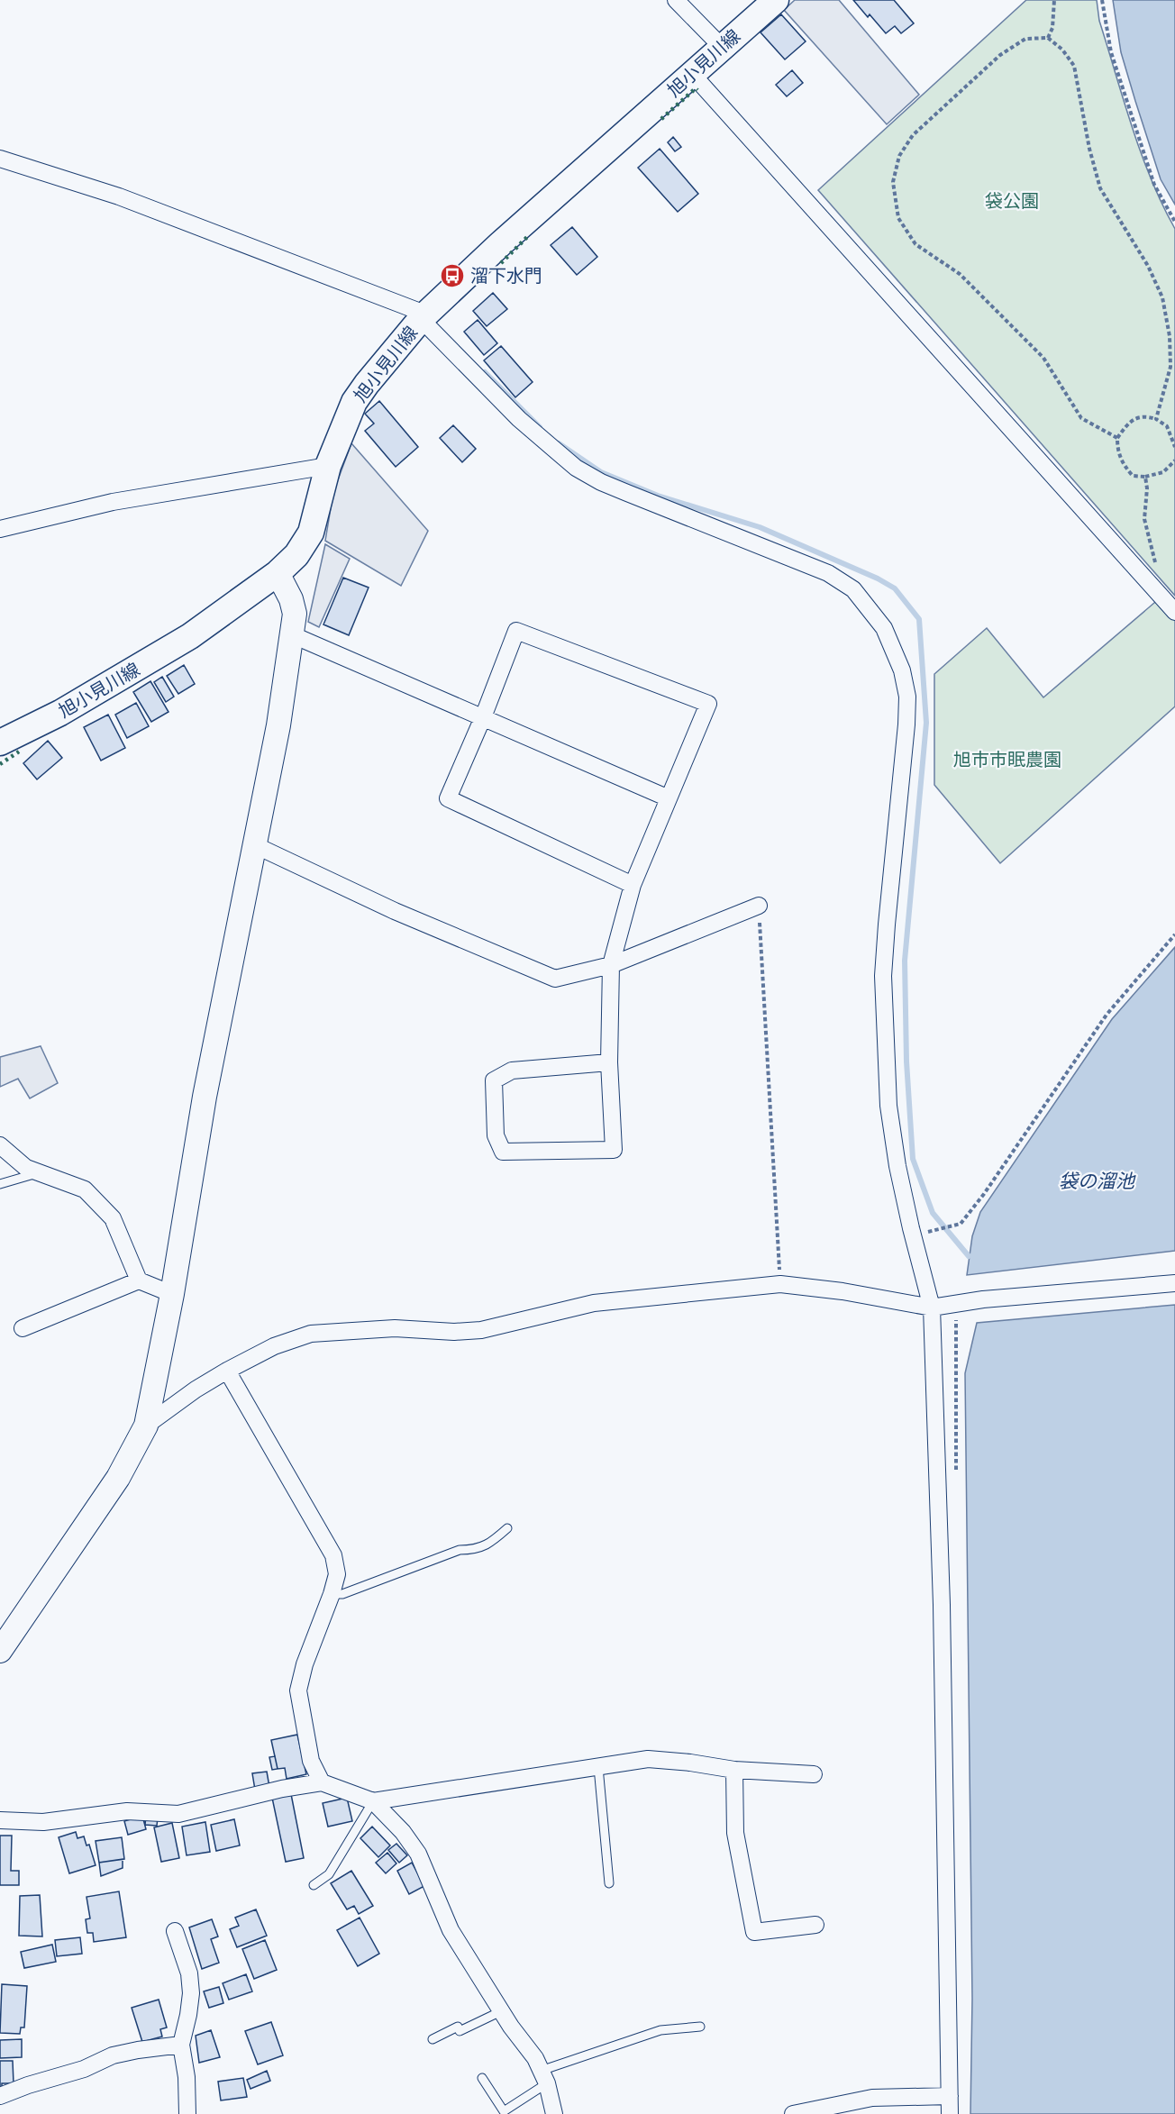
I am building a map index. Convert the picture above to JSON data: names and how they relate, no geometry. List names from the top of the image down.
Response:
{
  "streets": {
    "main road": ["旭小見川線"]
  },
  "water": ["袋の溜池"],
  "parks": ["袋公園", "旭市市眠農園"],
  "places": {
    "bus stop": ["溜下水門"]
  }
}
